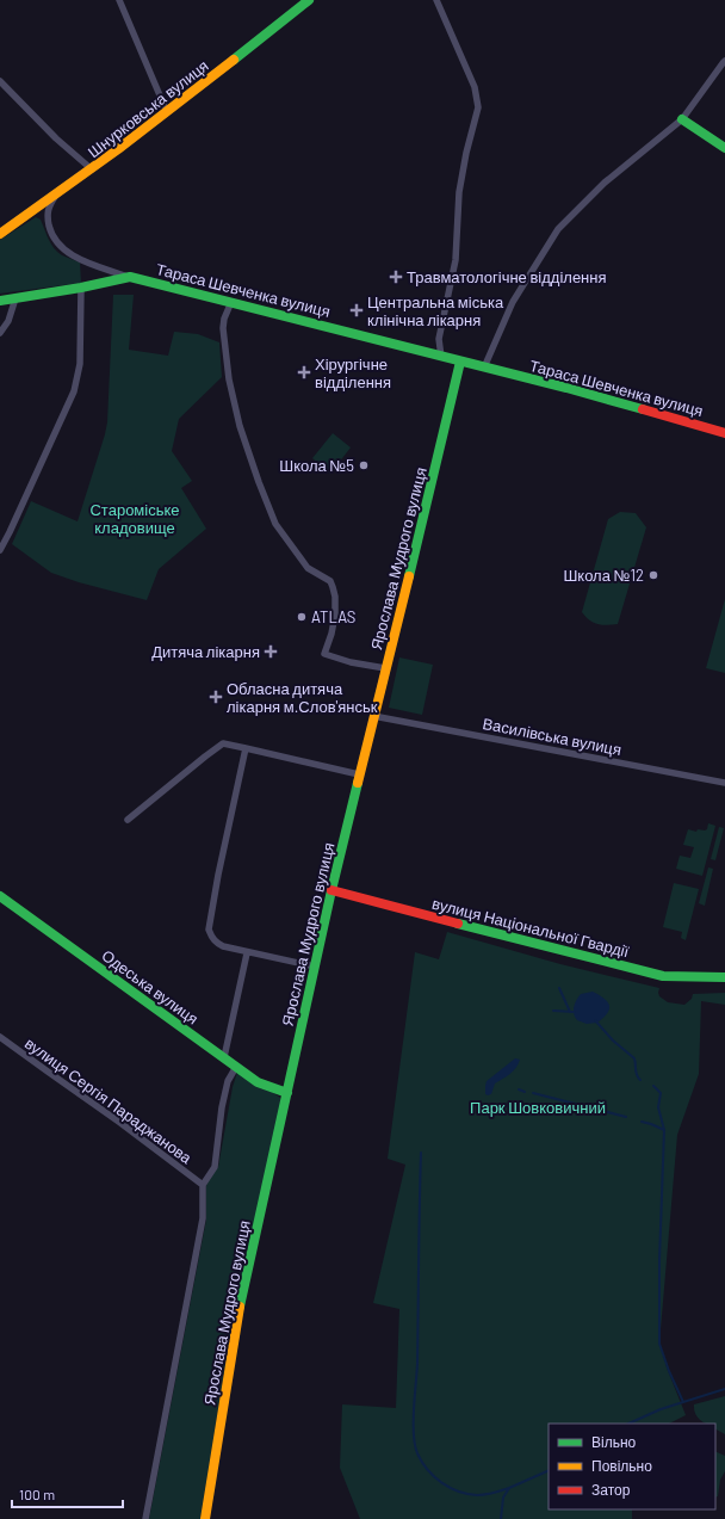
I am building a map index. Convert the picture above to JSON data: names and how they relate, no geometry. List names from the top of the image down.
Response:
{
  "streets": {
    "street": [
      "Шнурковська вулиця",
      "Тараса Шевченка вулиця",
      "Ярослава Мудрого вулиця",
      "Василівська вулиця",
      "вулиця Національної Гвардії",
      "Одеська вулиця",
      "вулиця Сергія Параджанова"
    ]
  },
  "crossings": [
    ["Тараса Шевченка вулиця", "Ярослава Мудрого вулиця"],
    ["Ярослава Мудрого вулиця", "Василівська вулиця"],
    ["Ярослава Мудрого вулиця", "вулиця Національної Гвардії"],
    ["Ярослава Мудрого вулиця", "Одеська вулиця"]
  ],
  "parks": ["Староміське кладовище", "Парк Шовковичний"],
  "places": {
    "health": [
      "Травматологічне відділення",
      "Центральна міська клінічна лікарня",
      "Хірургічне відділення",
      "Дитяча лікарня",
      "Обласна дитяча лікарня м.Слов'янськ"
    ],
    "other": ["Школа №5", "Школа №12", "ATLAS"]
  },
  "legend": ["Вільно", "Повільно", "Затор"],
  "scale_bar": "100 m"
}
